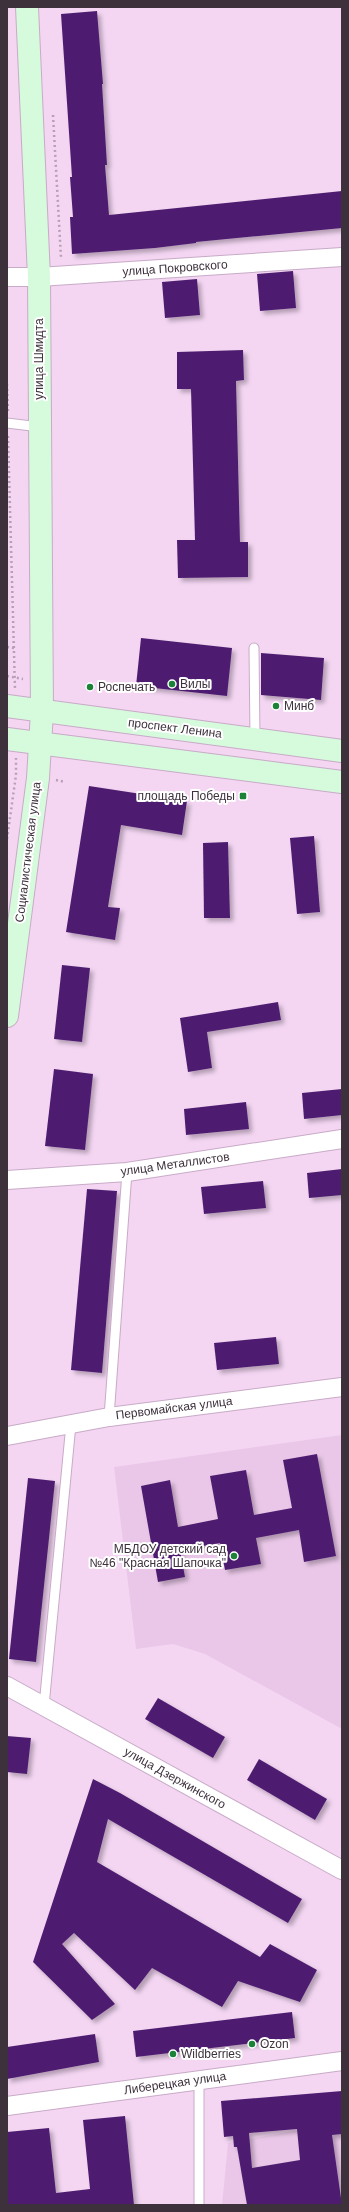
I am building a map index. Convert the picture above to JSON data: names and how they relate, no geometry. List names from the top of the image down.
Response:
{
  "streets": {
    "main road": ["улица Шмидта", "проспект Ленина", "Социалистическая улица"],
    "street": [
      "улица Покровского",
      "улица Металлистов",
      "Первомайская улица",
      "улица Дзержинского",
      "Либерецкая улица"
    ]
  },
  "crossings": [
    ["улица Покровского", "улица Шмидта"],
    ["улица Шмидта", "проспект Ленина"],
    ["улица Шмидта", "Социалистическая улица"],
    ["проспект Ленина", "Социалистическая улица"]
  ],
  "places": {
    "other": [
      "Вилы",
      "Роспечать",
      "Минб",
      "МБДОУ детский сад №46 \"Красная Шапочка\"",
      "Ozon",
      "Wildberries"
    ],
    "transit": ["площадь Победы"]
  }
}
